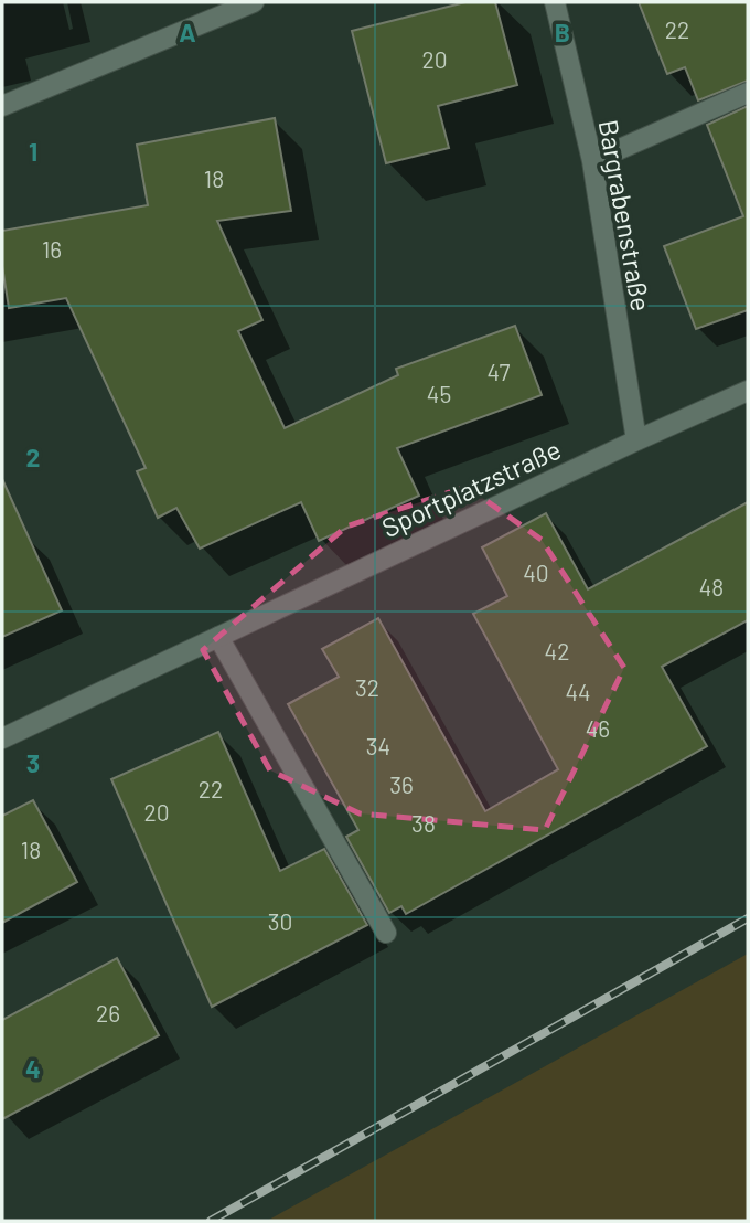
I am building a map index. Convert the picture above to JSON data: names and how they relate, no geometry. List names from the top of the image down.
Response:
{
  "streets": {
    "street": ["Bargrabenstraße", "Sportplatzstraße"]
  },
  "crossings": [
    ["Bargrabenstraße", "Sportplatzstraße"]
  ],
  "house_numbers": [
    "22",
    "20",
    "18",
    "16",
    "47",
    "45",
    "40",
    "48",
    "42",
    "32",
    "44",
    "46",
    "34",
    "36",
    "22",
    "20",
    "38",
    "18",
    "30",
    "26"
  ],
  "grid": {
    "columns": ["A", "B"],
    "rows": [
      "1",
      "2",
      "3",
      "4"
    ]
  }
}
